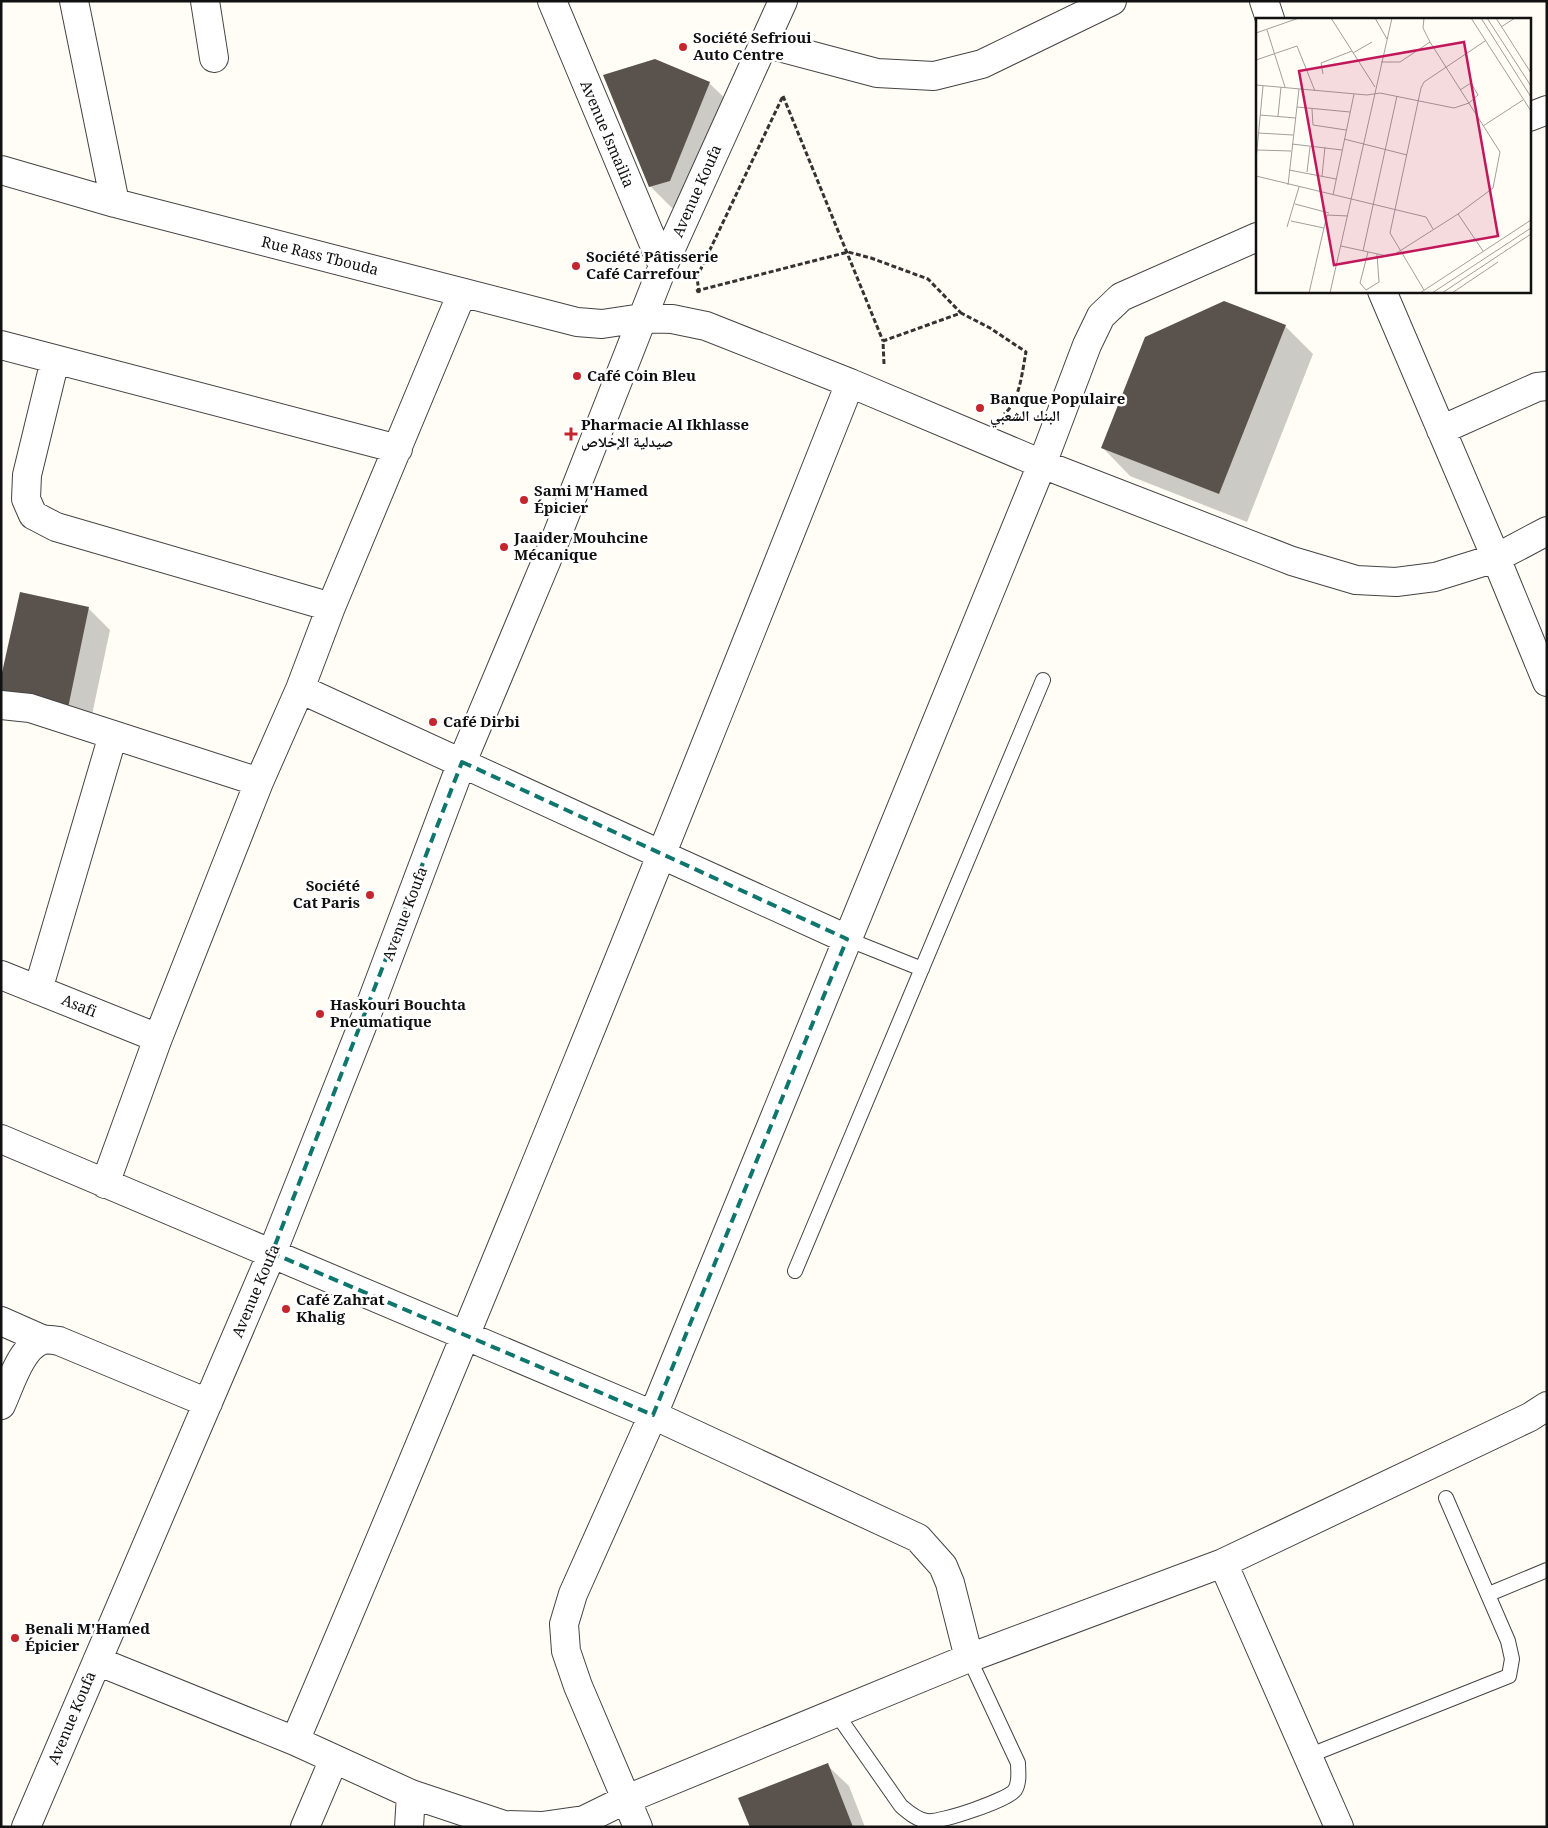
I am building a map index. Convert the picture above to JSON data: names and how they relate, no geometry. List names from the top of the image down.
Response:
{
  "streets": {
    "street": [
      "Avenue Ismailia",
      "Avenue Koufa",
      "Rue Rass Tbouda",
      "Asafi"
    ]
  },
  "crossings": [
    ["Avenue Ismailia", "Avenue Koufa"],
    ["Avenue Koufa", "Rue Rass Tbouda"]
  ],
  "places": {
    "other": [
      "Société Sefrioui Auto Centre",
      "Société Pâtisserie Café Carrefour",
      "Café Coin Bleu",
      "Banque Populaire البنك الشعبي",
      "Sami M'Hamed Épicier",
      "Jaaider Mouhcine Mécanique",
      "Café Dirbi",
      "Société Cat Paris",
      "Haskouri Bouchta Pneumatique",
      "Café Zahrat Khalig",
      "Benali M'Hamed Épicier"
    ],
    "health": ["Pharmacie Al Ikhlasse صيدلية الإخلاص"]
  }
}
